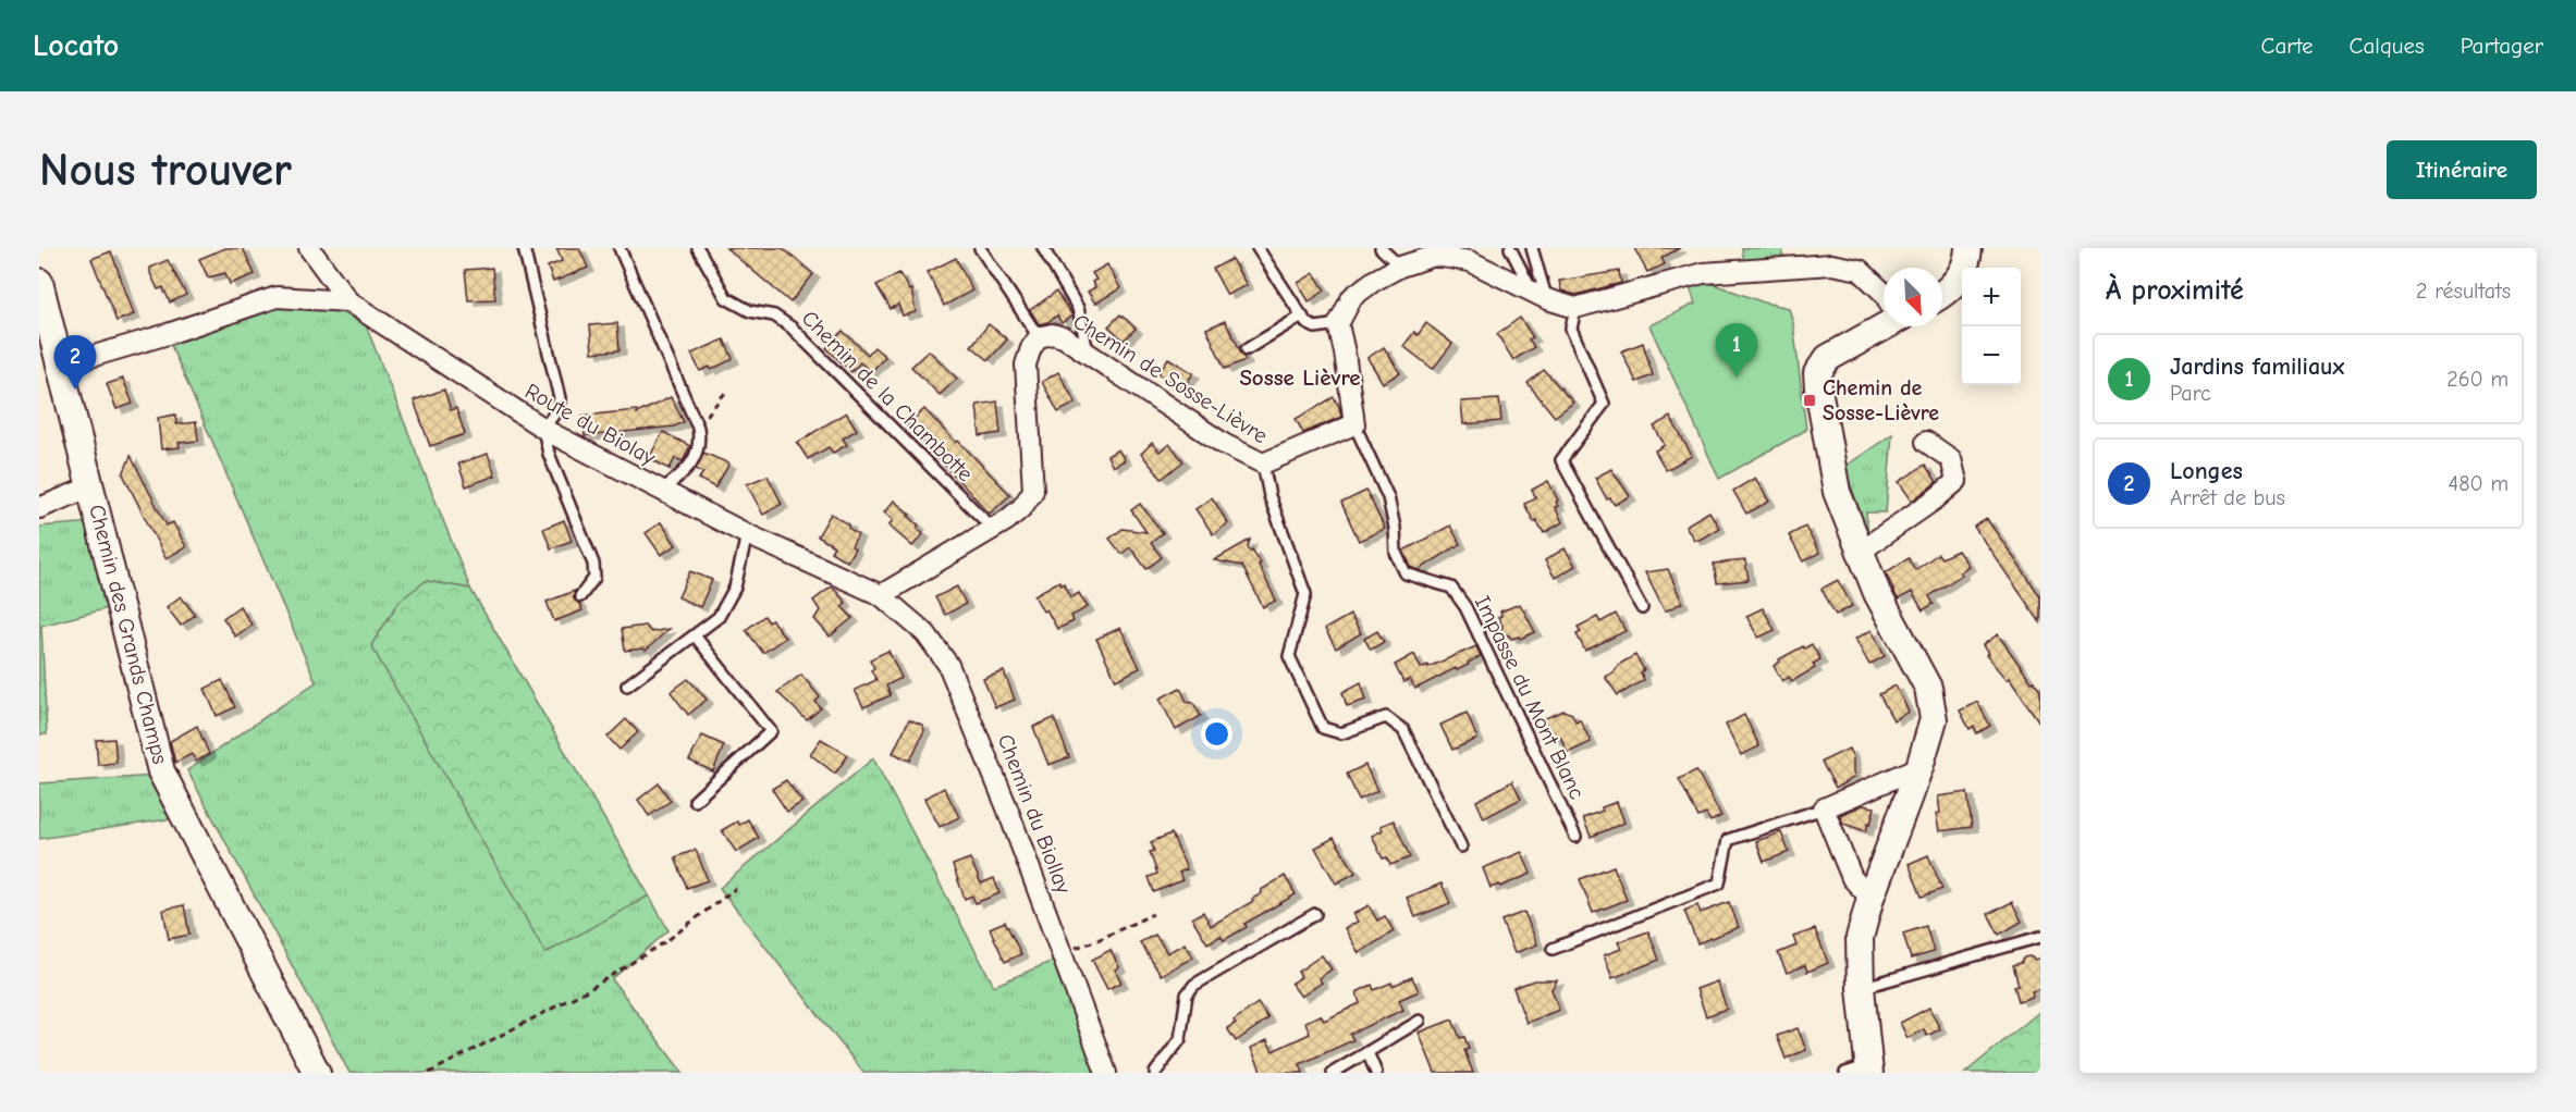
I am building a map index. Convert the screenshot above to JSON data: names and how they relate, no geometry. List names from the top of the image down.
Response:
{
  "streets": {
    "street": [
      "Chemin de Sosse-Lièvre",
      "Route du Biolay",
      "Chemin des Grands Champs",
      "Chemin du Biollay"
    ],
    "lane": ["Chemin de la Chambotte", "Impasse du Mont Blanc"]
  },
  "crossings": [
    ["Chemin de Sosse-Lièvre", "Chemin de la Chambotte"],
    ["Chemin de Sosse-Lièvre", "Route du Biolay"],
    ["Chemin de Sosse-Lièvre", "Impasse du Mont Blanc"],
    ["Chemin de Sosse-Lièvre", "Chemin du Biollay"],
    ["Route du Biolay", "Chemin du Biollay"]
  ],
  "districts": ["Sosse Lièvre"],
  "places": {
    "transit": ["Chemin de Sosse-Lièvre"]
  },
  "north": "bottom right",
  "page": {
    "header": "Locato",
    "nav": ["Carte", "Calques", "Partager"],
    "buttons": "Itinéraire",
    "title": "Nous trouver",
    "heading": ["À proximité", "2 résultats"],
    "map_buttons": ["+", "−"],
    "pins": ["1", "2"],
    "list": [
      {
        "mark": "1",
        "name": "Jardins familiaux",
        "note": "Parc",
        "value": "260 m"
      },
      {
        "mark": "2",
        "name": "Longes",
        "note": "Arrêt de bus",
        "value": "480 m"
      }
    ]
  }
}
